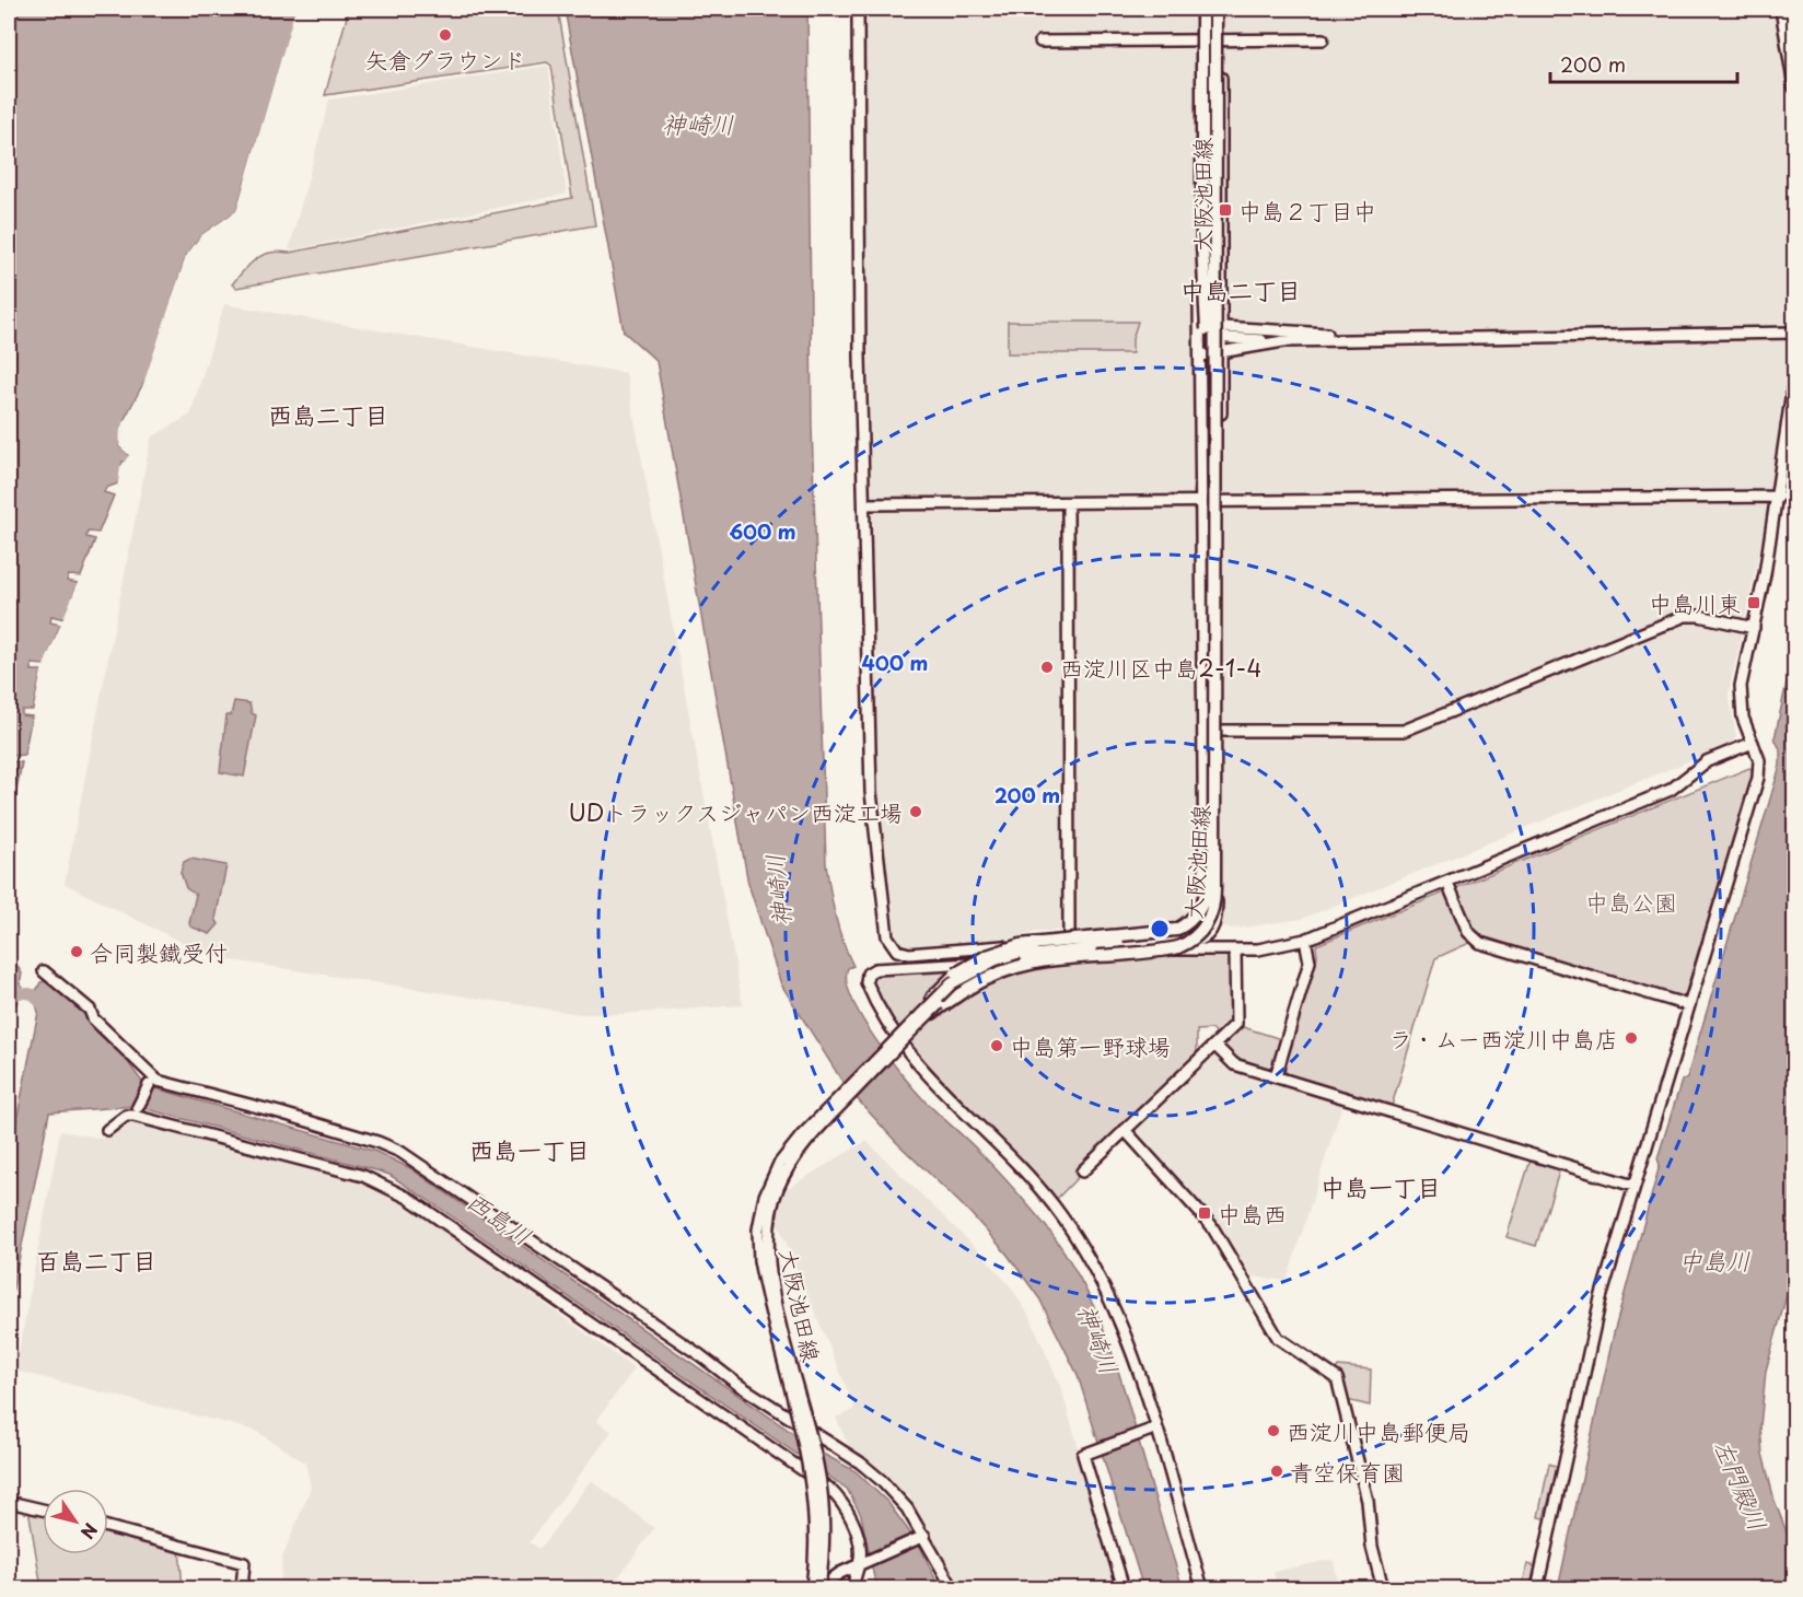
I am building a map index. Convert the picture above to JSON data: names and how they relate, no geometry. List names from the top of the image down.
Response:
{
  "streets": {
    "street": ["大阪池田線"]
  },
  "districts": [
    "中島二丁目",
    "西島二丁目",
    "西島一丁目",
    "中島一丁目",
    "百島二丁目"
  ],
  "water": [
    "神崎川",
    "西島川",
    "中島川",
    "左門殿川"
  ],
  "parks": ["中島公園"],
  "places": {
    "other": [
      "矢倉グラウンド",
      "西淀川区中島2-1-4",
      "UDトラックスジャパン西淀工場",
      "合同製鐵受付",
      "ラ・ムー西淀川中島店",
      "中島第一野球場",
      "西淀川中島郵便局",
      "青空保育園"
    ],
    "transit": ["中島２丁目中", "中島川東", "中島西"]
  },
  "scale_bar": "200 m",
  "north": "bottom right",
  "rings": ["600 m", "400 m", "200 m"]
}
